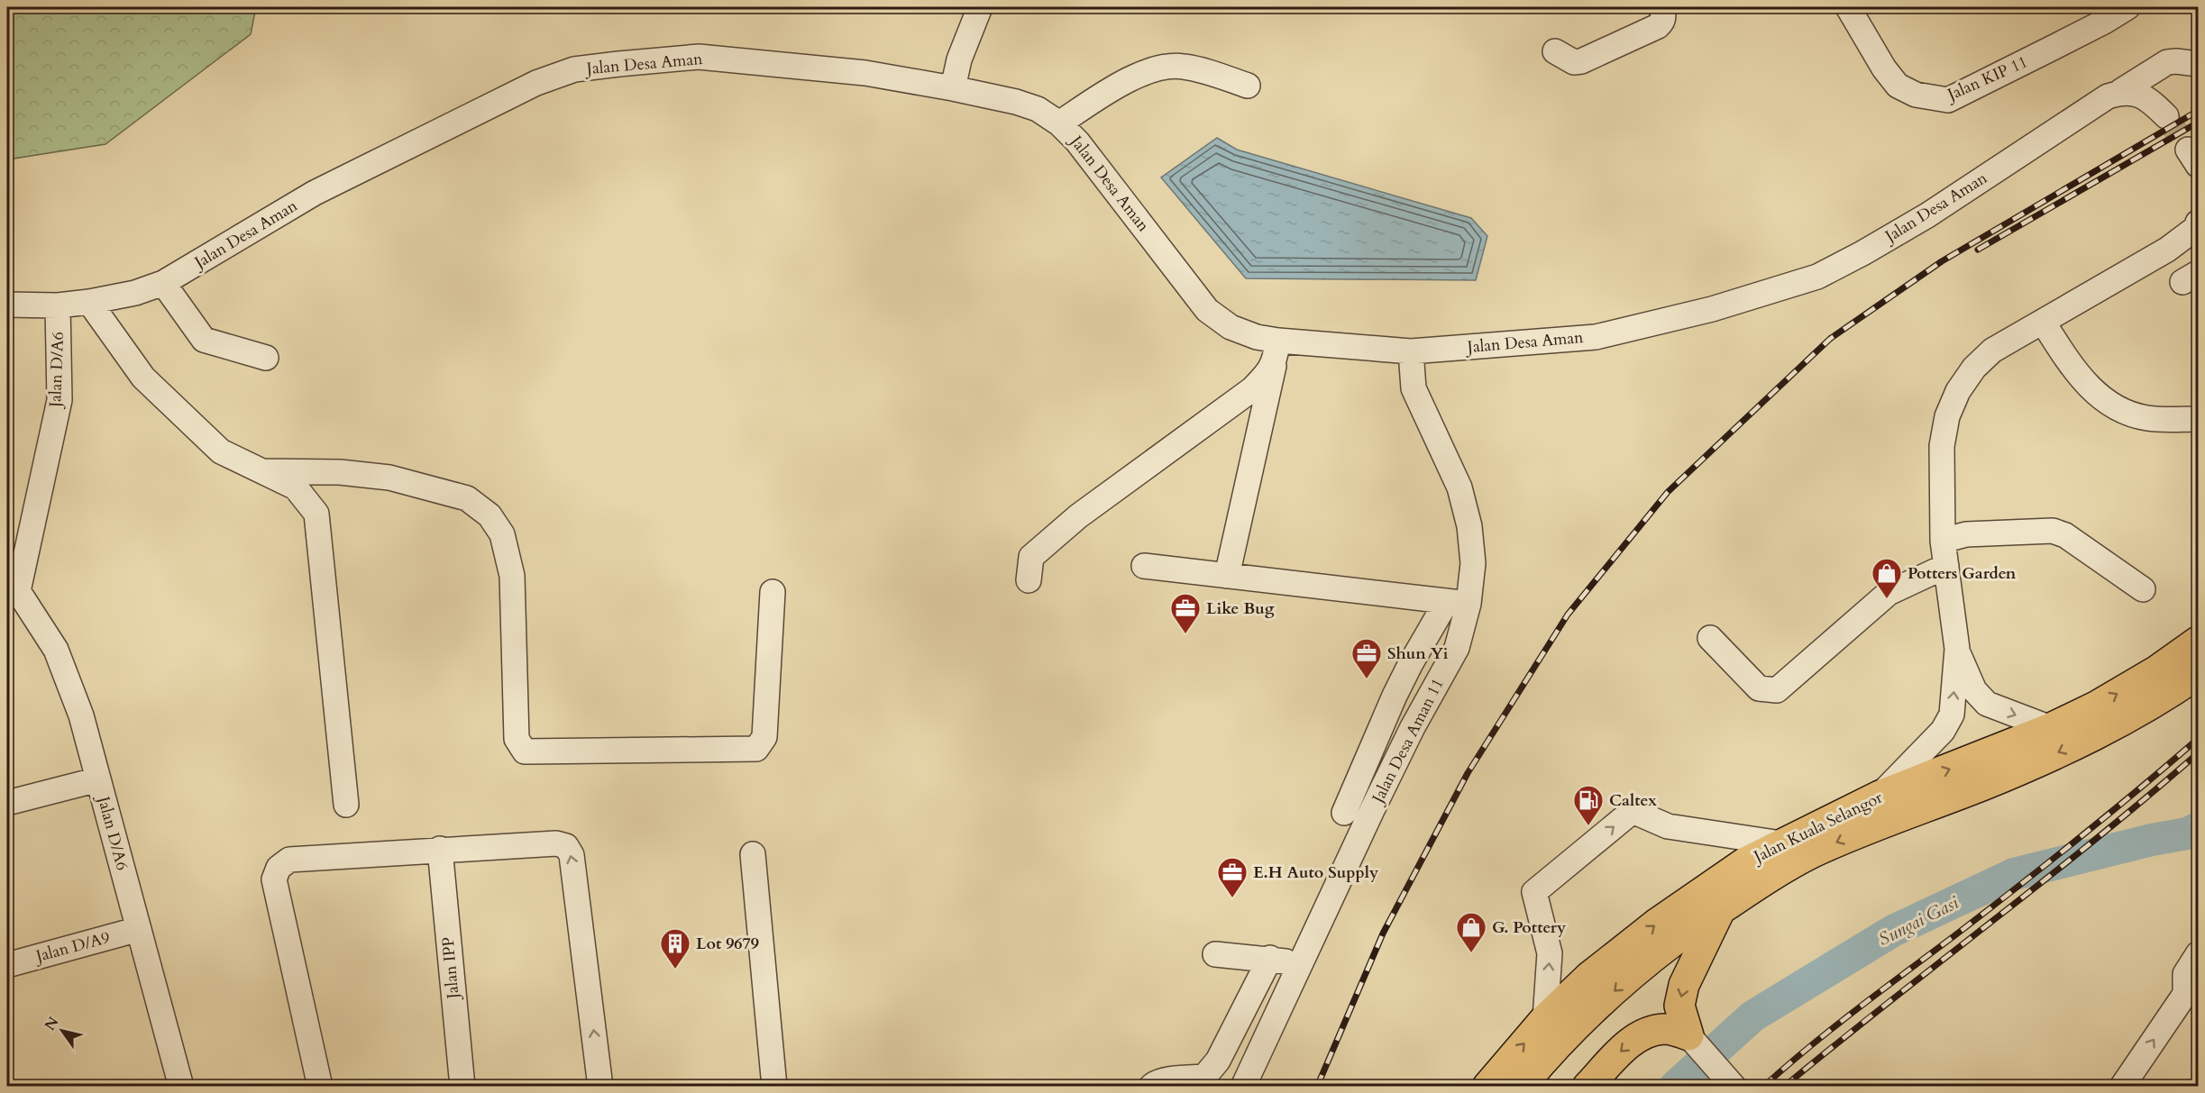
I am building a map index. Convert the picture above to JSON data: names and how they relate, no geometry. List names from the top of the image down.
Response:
{
  "streets": {
    "highway": ["Jalan Kuala Selangor"],
    "street": [
      "Jalan Desa Aman",
      "Jalan KIP 11",
      "Jalan D/A6",
      "Jalan Desa Aman 11",
      "Jalan D/A9",
      "Jalan IPP"
    ]
  },
  "crossings": [
    ["Jalan Desa Aman", "Jalan D/A6"],
    ["Jalan Desa Aman", "Jalan Desa Aman 11"],
    ["Jalan D/A6", "Jalan D/A9"]
  ],
  "water": ["Sungai Gasi"],
  "places": {
    "shop": ["Potters Garden", "G. Pottery"],
    "office": ["Like Bug", "Shun Yi", "E.H Auto Supply"],
    "fuel station": ["Caltex"],
    "building": ["Lot 9679"]
  },
  "north": "top left"
}
